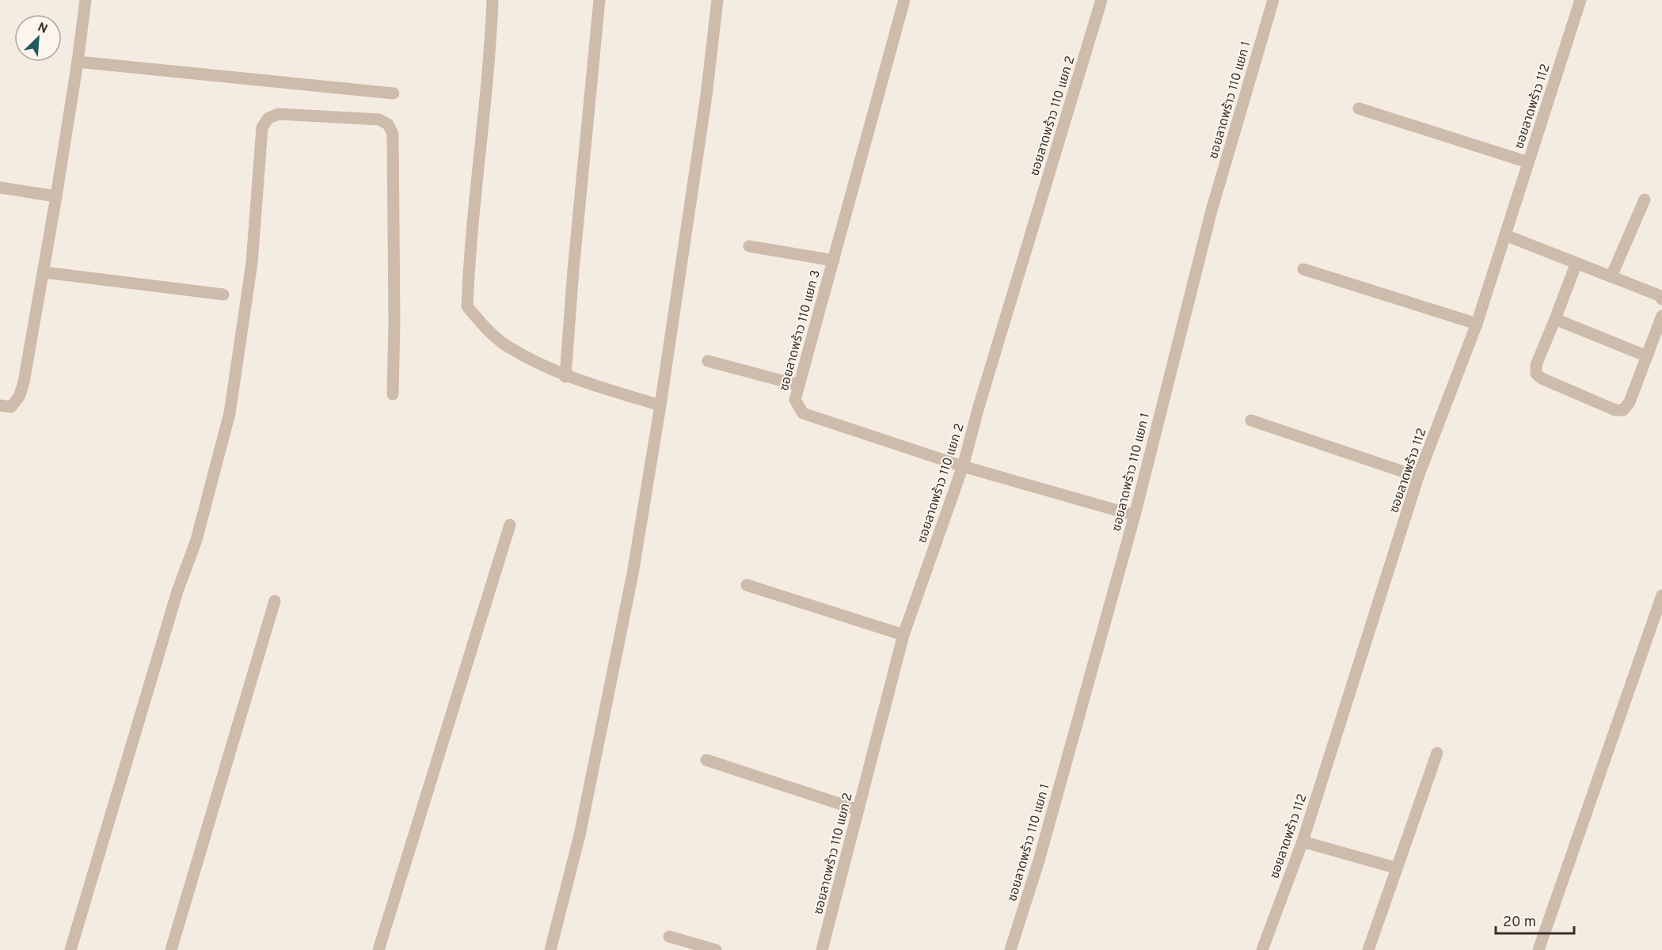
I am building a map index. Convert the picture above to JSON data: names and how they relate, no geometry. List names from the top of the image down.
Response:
{
  "streets": {
    "street": [
      "ซอยลาดพร้าว 110 แยก 1",
      "ซอยลาดพร้าว 112",
      "ซอยลาดพร้าว 110 แยก 2",
      "ซอยลาดพร้าว 110 แยก 3"
    ]
  },
  "crossings": [
    ["ซอยลาดพร้าว 110 แยก 1", "ซอยลาดพร้าว 110 แยก 3"],
    ["ซอยลาดพร้าว 110 แยก 2", "ซอยลาดพร้าว 110 แยก 3"]
  ],
  "scale_bar": "20 m",
  "north": "top right"
}
